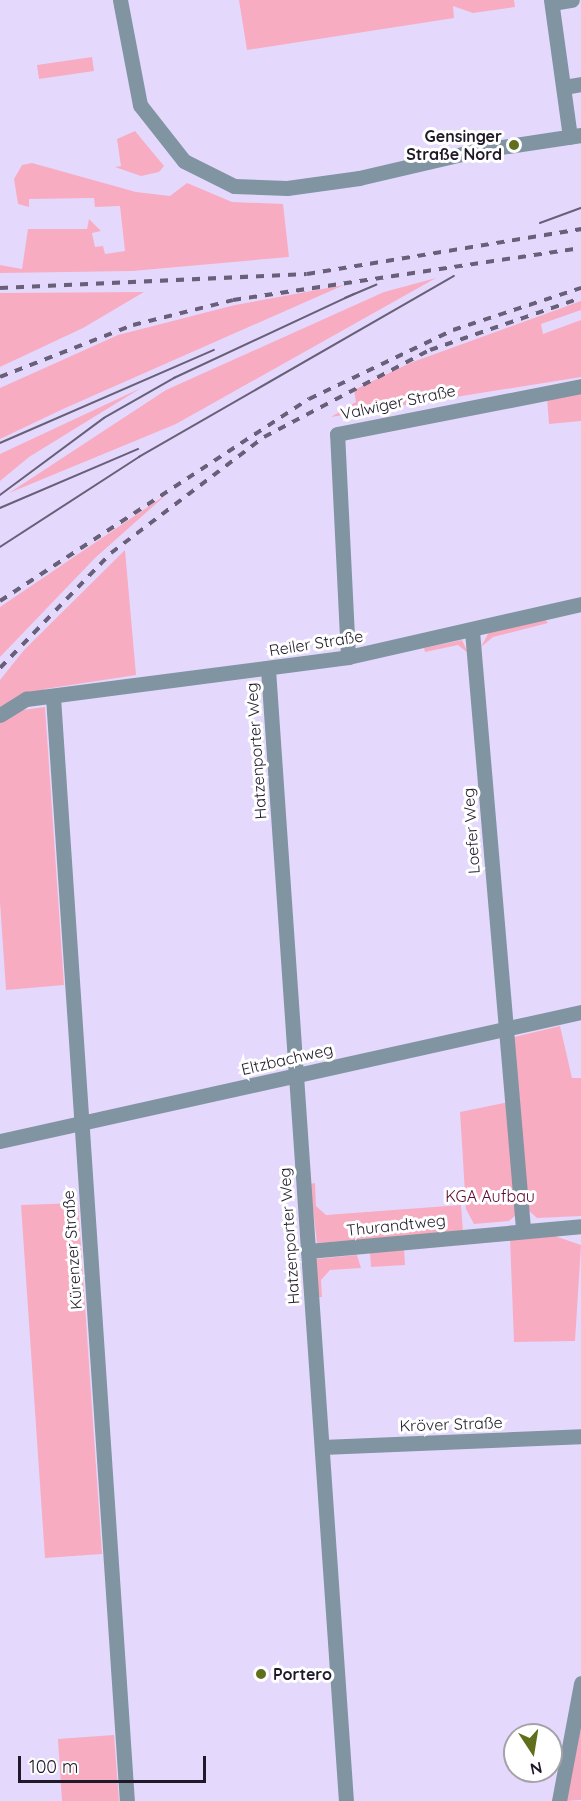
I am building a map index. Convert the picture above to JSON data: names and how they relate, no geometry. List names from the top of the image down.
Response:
{
  "streets": {
    "street": [
      "Valwiger Straße",
      "Reiler Straße",
      "Hatzenporter Weg",
      "Loefer Weg",
      "Eltzbachweg",
      "Thurandtweg",
      "Kürenzer Straße",
      "Kröver Straße"
    ]
  },
  "crossings": [
    ["Valwiger Straße", "Reiler Straße"],
    ["Reiler Straße", "Hatzenporter Weg"],
    ["Reiler Straße", "Loefer Weg"],
    ["Reiler Straße", "Kürenzer Straße"],
    ["Hatzenporter Weg", "Eltzbachweg"],
    ["Hatzenporter Weg", "Thurandtweg"],
    ["Hatzenporter Weg", "Kröver Straße"],
    ["Loefer Weg", "Eltzbachweg"],
    ["Eltzbachweg", "Kürenzer Straße"]
  ],
  "parks": ["KGA Aufbau"],
  "places": ["Gensinger Straße Nord", "Portero"],
  "scale_bar": "100 m",
  "north": "bottom"
}
